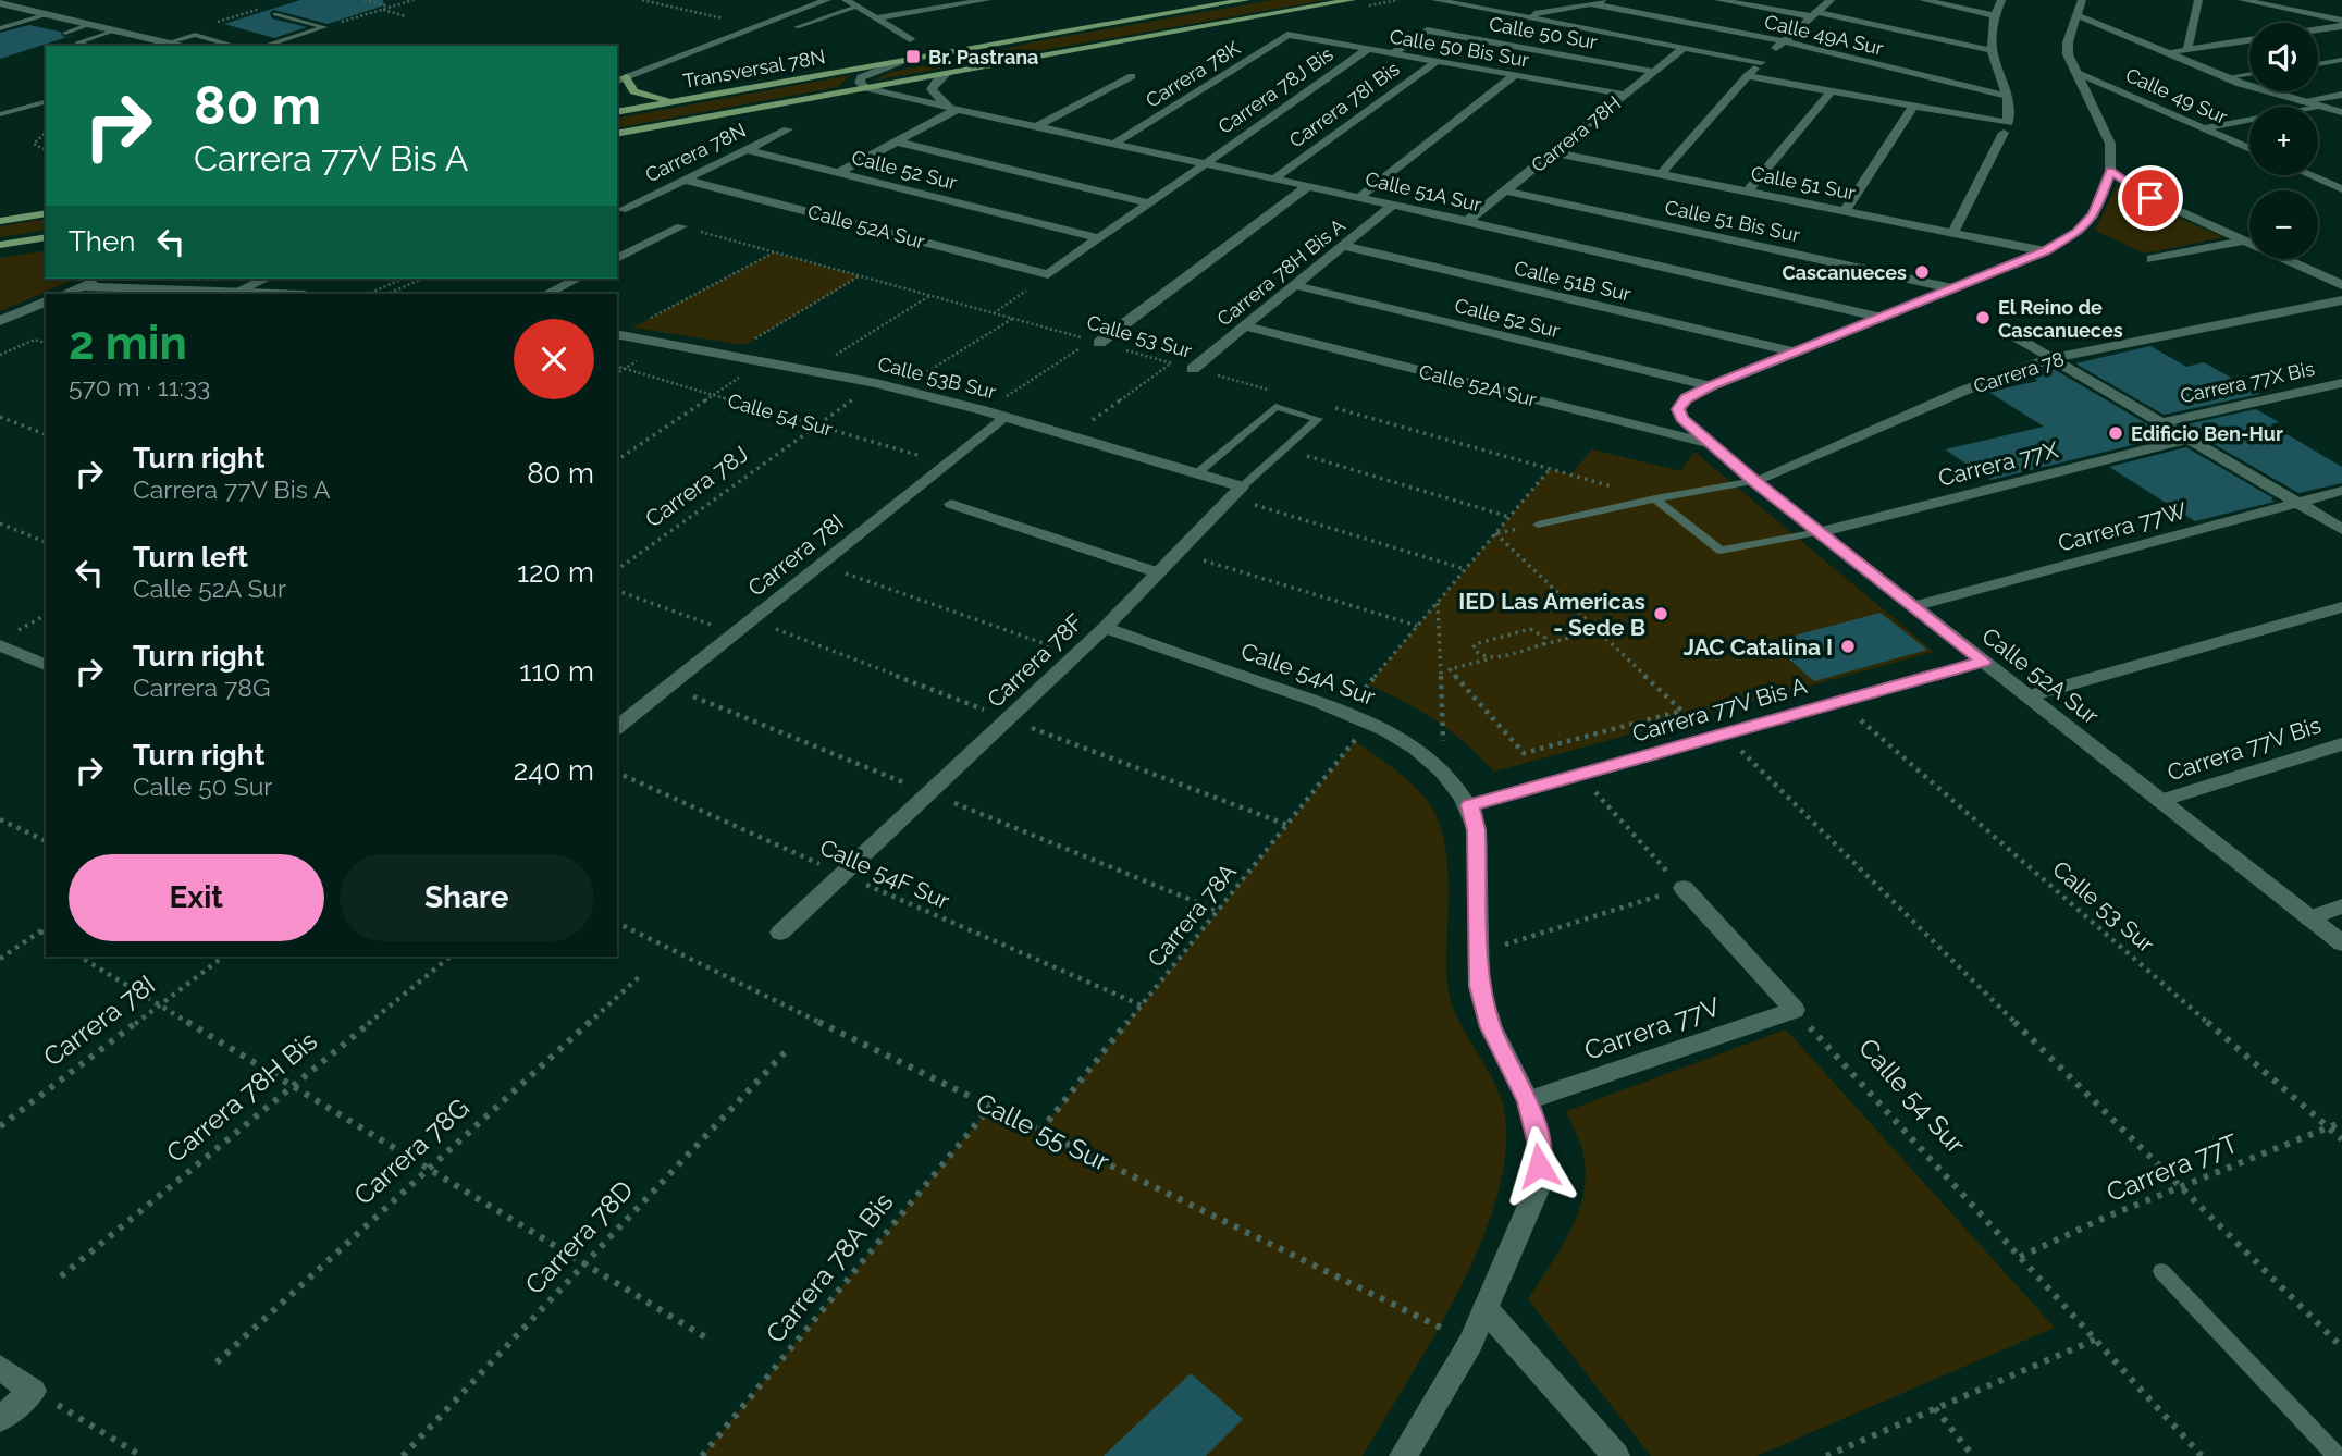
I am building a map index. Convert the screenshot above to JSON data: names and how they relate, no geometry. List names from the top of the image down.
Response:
{
  "streets": {
    "main road": ["Transversal 78N"],
    "street": [
      "Calle 50 Sur",
      "Calle 49A Sur",
      "Calle 50 Bis Sur",
      "Carrera 78K",
      "Carrera 78J Bis",
      "Calle 49 Sur",
      "Carrera 78I Bis",
      "Carrera 78H",
      "Carrera 78N",
      "Calle 52 Sur",
      "Calle 51 Sur",
      "Calle 51A Sur",
      "Calle 51 Bis Sur",
      "Calle 52A Sur",
      "Carrera 78H Bis A",
      "Calle 51B Sur",
      "Carrera 78",
      "Calle 53B Sur",
      "Carrera 77X Bis",
      "Carrera 77X",
      "Carrera 77W",
      "Carrera 78I",
      "Carrera 78F",
      "Calle 54A Sur",
      "Carrera 77V Bis A",
      "Carrera 77V Bis",
      "Carrera 77V"
    ],
    "path": [
      "Calle 53 Sur",
      "Calle 54 Sur",
      "Carrera 78J",
      "Calle 54F Sur",
      "Carrera 78A",
      "Carrera 78H Bis",
      "Calle 55 Sur",
      "Carrera 78G",
      "Carrera 77T",
      "Carrera 78D",
      "Carrera 78A Bis"
    ]
  },
  "crossings": [
    ["Calle 50 Sur", "Calle 50 Bis Sur"],
    ["Calle 50 Sur", "Carrera 78H"],
    ["Calle 50 Bis Sur", "Carrera 78K"],
    ["Calle 50 Bis Sur", "Carrera 78J Bis"],
    ["Calle 50 Bis Sur", "Carrera 78I Bis"],
    ["Calle 50 Bis Sur", "Carrera 78H"],
    ["Transversal 78N", "Calle 51A Sur"],
    ["Carrera 78K", "Calle 51A Sur"],
    ["Carrera 78J Bis", "Calle 51A Sur"],
    ["Carrera 78I Bis", "Calle 51A Sur"],
    ["Carrera 78H", "Calle 51 Sur"],
    ["Carrera 78H", "Calle 51A Sur"],
    ["Carrera 78H", "Calle 51 Bis Sur"],
    ["Carrera 78N", "Calle 52 Sur"],
    ["Carrera 78N", "Calle 52A Sur"],
    ["Calle 52 Sur", "Calle 52A Sur"],
    ["Calle 52 Sur", "Carrera 78H Bis A"],
    ["Calle 51A Sur", "Carrera 78H Bis A"],
    ["Calle 52A Sur", "Carrera 78H Bis A"],
    ["Calle 52A Sur", "Carrera 78"],
    ["Calle 52A Sur", "Carrera 77X"],
    ["Calle 52A Sur", "Carrera 77W"],
    ["Calle 52A Sur", "Carrera 77V Bis A"],
    ["Calle 52A Sur", "Carrera 77V Bis"],
    ["Carrera 78H Bis A", "Calle 51B Sur"],
    ["Carrera 78H Bis A", "Calle 53 Sur"],
    ["Calle 53 Sur", "Carrera 77V Bis A"],
    ["Calle 53 Sur", "Carrera 77T"],
    ["Calle 53B Sur", "Carrera 78J"],
    ["Calle 53B Sur", "Carrera 78I"],
    ["Calle 53B Sur", "Carrera 78F"],
    ["Calle 54 Sur", "Carrera 78J"],
    ["Calle 54 Sur", "Carrera 78I"],
    ["Calle 54 Sur", "Carrera 77V"],
    ["Calle 54 Sur", "Carrera 77T"],
    ["Carrera 78F", "Calle 54A Sur"],
    ["Carrera 78F", "Calle 54F Sur"],
    ["Calle 54A Sur", "Carrera 77V Bis A"],
    ["Calle 54A Sur", "Carrera 78A"],
    ["Calle 54F Sur", "Carrera 78A"],
    ["Carrera 78A", "Calle 55 Sur"],
    ["Calle 55 Sur", "Carrera 78A Bis"]
  ],
  "places": {
    "transit": ["Br. Pastrana"],
    "other": [
      "Cascanueces",
      "El Reino de Cascanueces",
      "Edificio Ben-Hur",
      "IED Las Americas - Sede B",
      "JAC Catalina I"
    ]
  },
  "page": {
    "map_buttons": ["+", "−"],
    "turn": ["80 m", "Carrera 77V Bis A"],
    "then": "Then",
    "heading": ["2 min", "570 m · 11:33"],
    "list": [
      {
        "name": "Turn right",
        "note": "Carrera 77V Bis A",
        "value": "80 m"
      },
      {
        "name": "Turn left",
        "note": "Calle 52A Sur",
        "value": "120 m"
      },
      {
        "name": "Turn right",
        "note": "Carrera 78G",
        "value": "110 m"
      },
      {
        "name": "Turn right",
        "note": "Calle 50 Sur",
        "value": "240 m"
      }
    ],
    "buttons": ["Exit", "Share"]
  }
}
